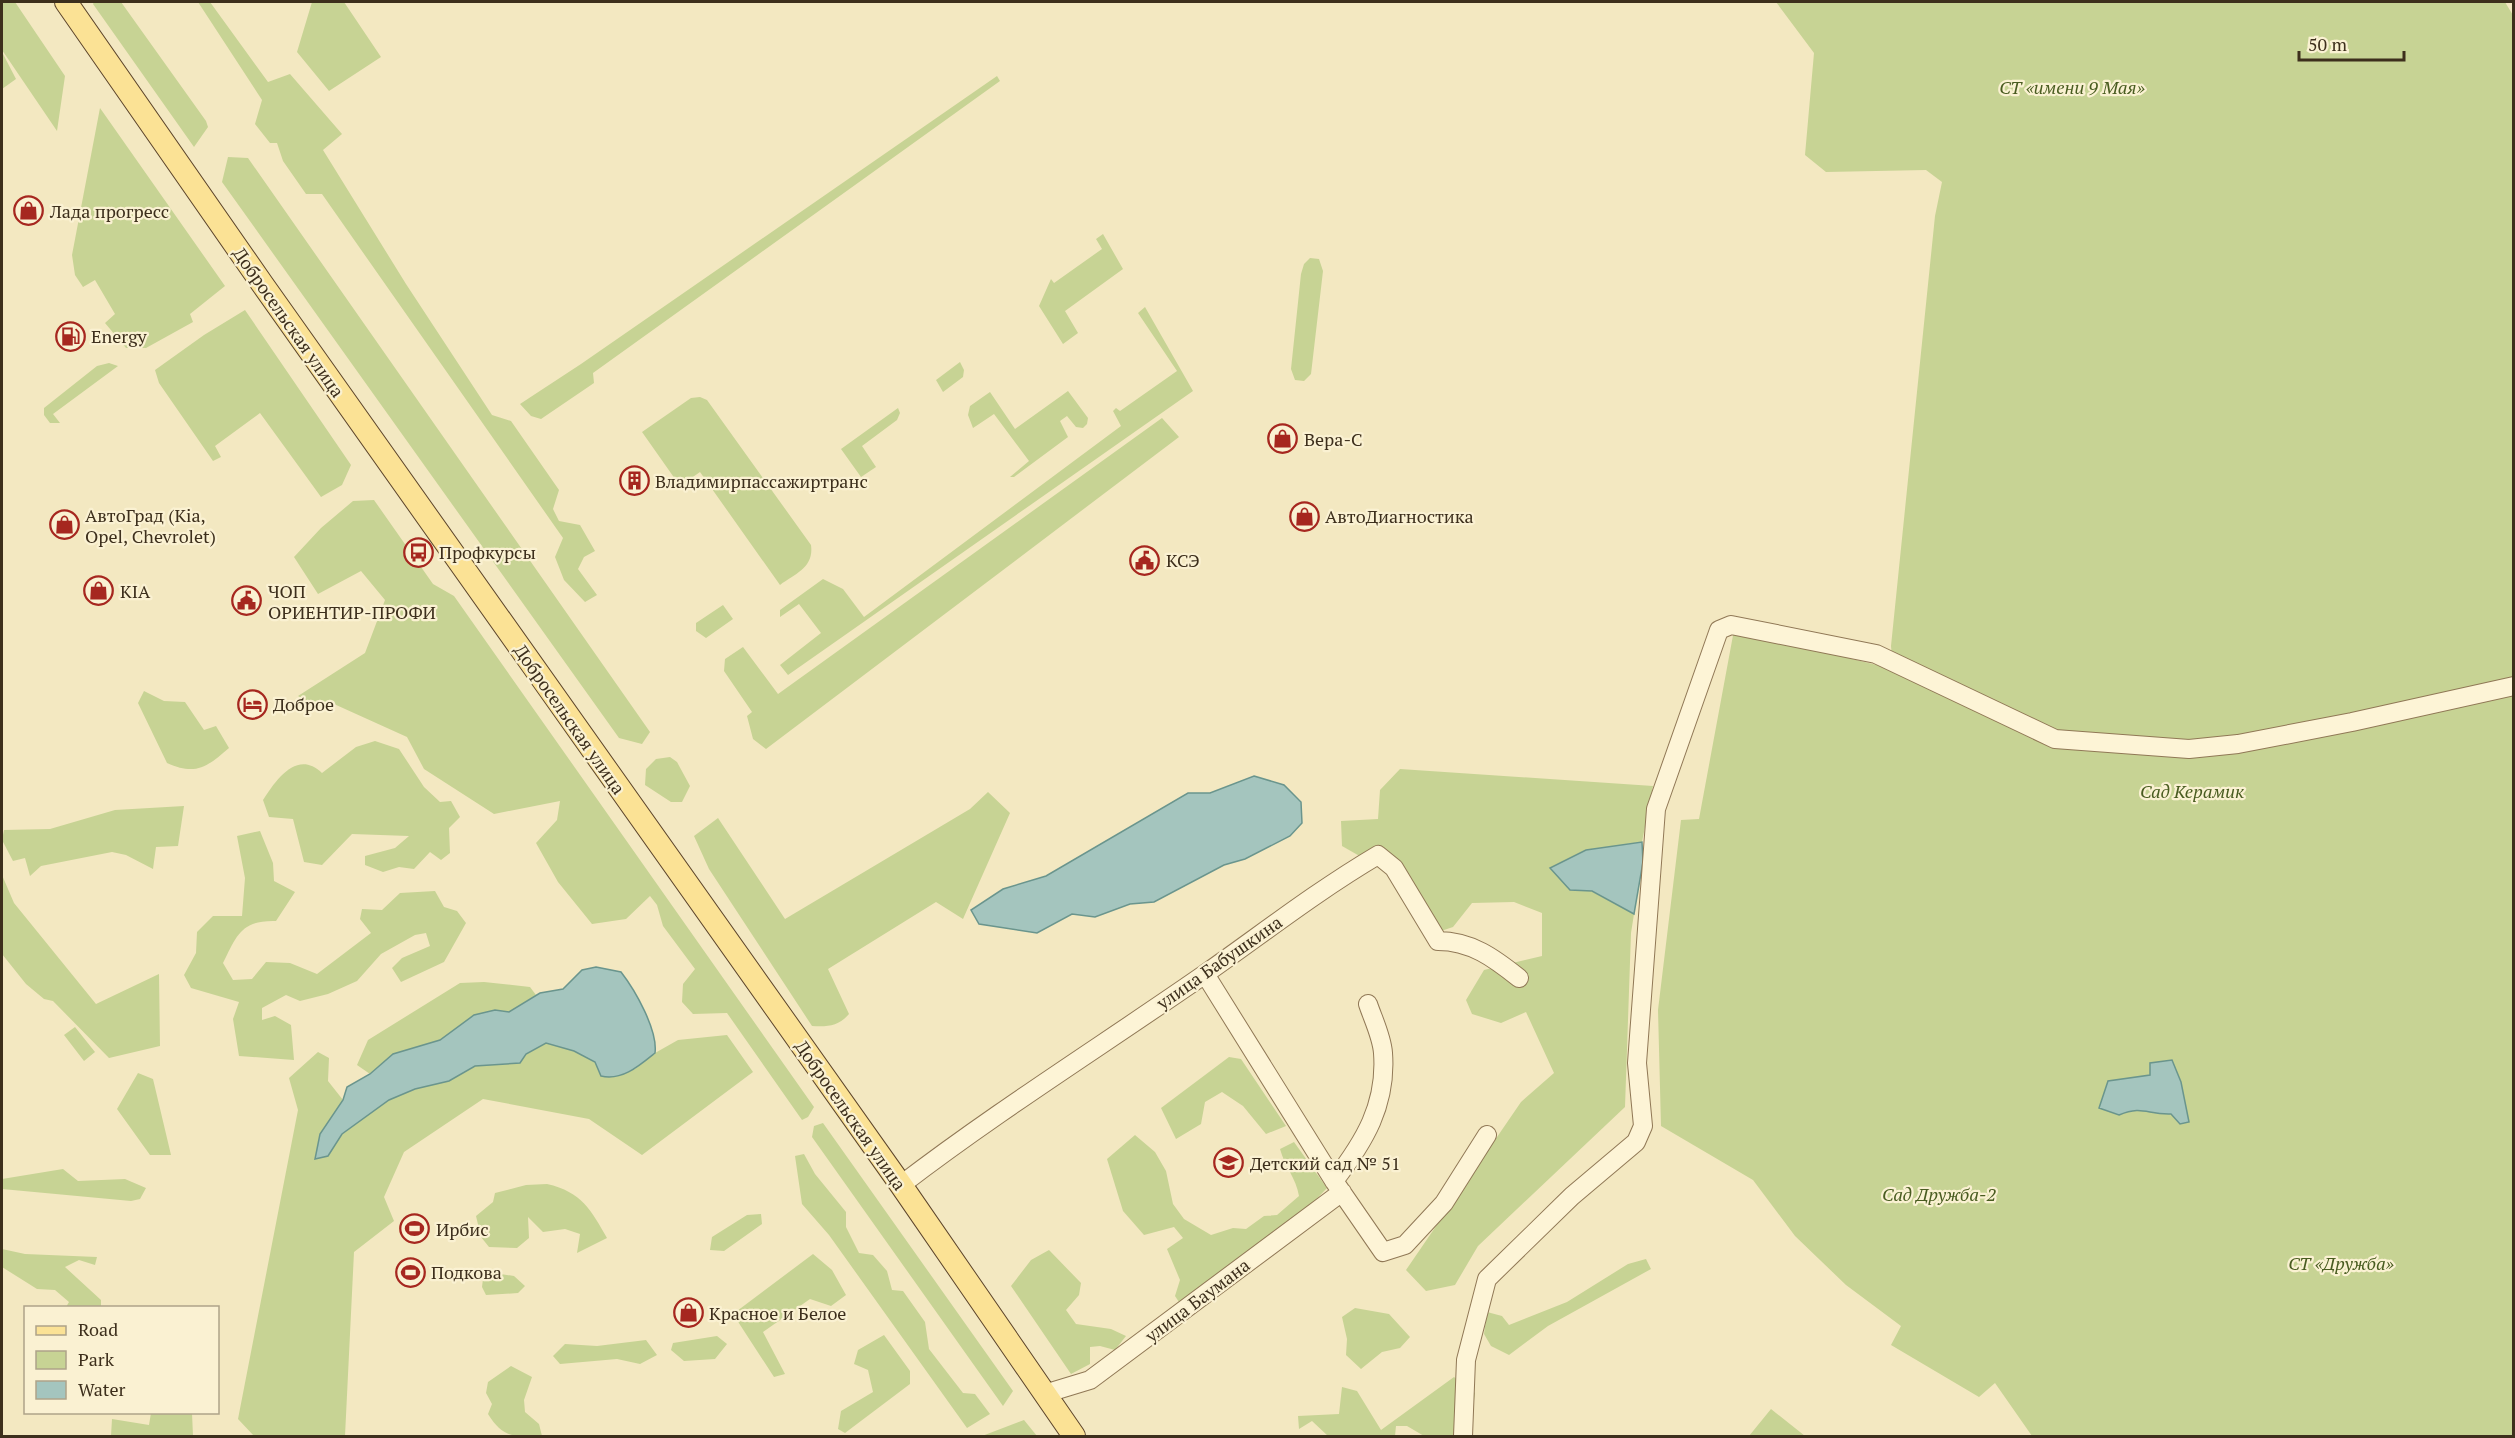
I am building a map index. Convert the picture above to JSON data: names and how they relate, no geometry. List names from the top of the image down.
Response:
{
  "streets": {
    "main road": ["Добросельская улица"],
    "street": ["улица Бабушкина", "улица Баумана"]
  },
  "crossings": [
    ["Добросельская улица", "улица Бабушкина"],
    ["Добросельская улица", "улица Баумана"]
  ],
  "parks": [
    "СТ «имени 9 Мая»",
    "Сад Керамик",
    "Сад Дружба-2",
    "СТ «Дружба»"
  ],
  "places": {
    "shop": [
      "Лада прогресс",
      "Вера-С",
      "АвтоДиагностика",
      "АвтоГрад (Kia, Opel, Chevrolet)",
      "KIA",
      "Красное и Белое"
    ],
    "fuel station": ["Energy"],
    "building": ["Владимирпассажиртранс"],
    "bus stop": ["Профкурсы"],
    "public building": ["КСЭ", "ЧОП ОРИЕНТИР-ПРОФИ"],
    "hotel": ["Доброе"],
    "school or university": ["Детский сад № 51"],
    "sports": ["Ирбис", "Подкова"]
  },
  "legend": ["Road", "Park", "Water"],
  "scale_bar": "50 m"
}
